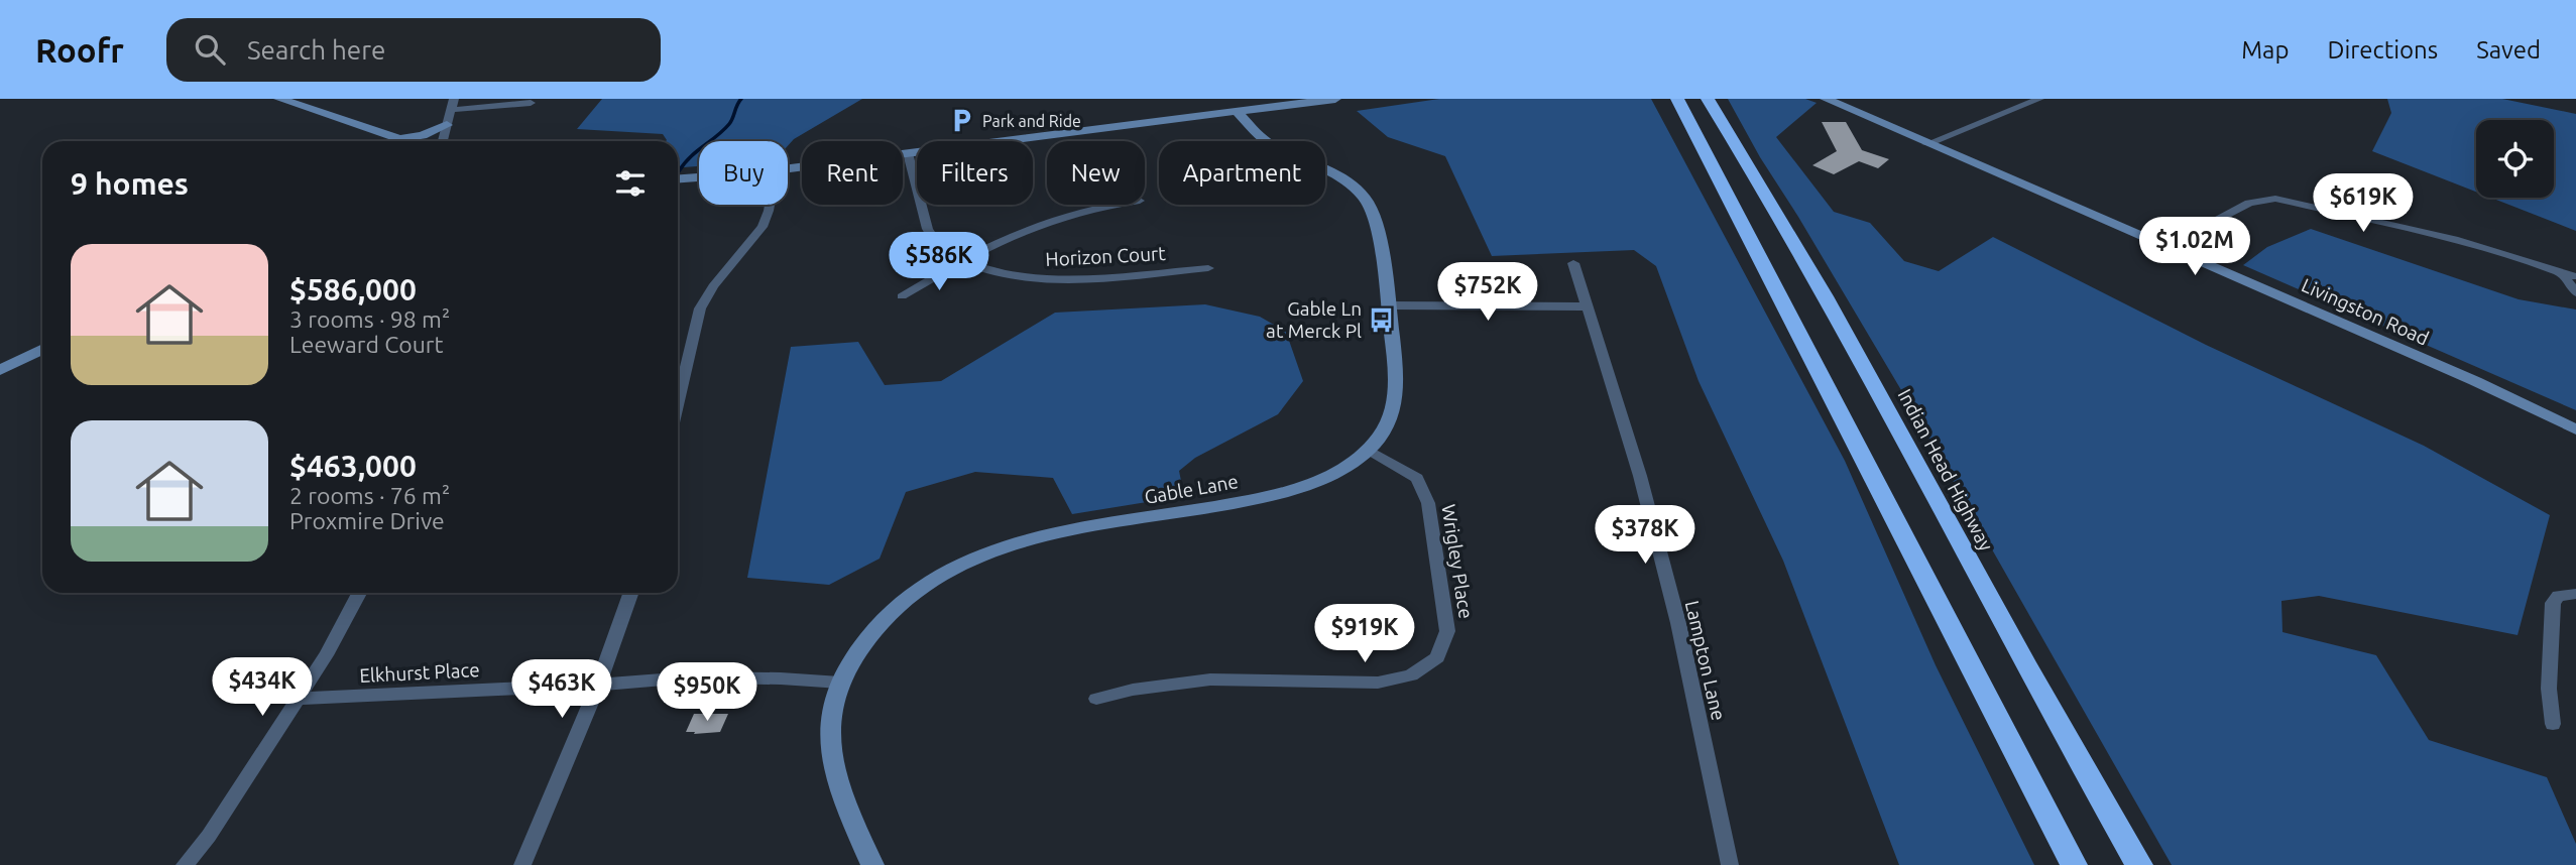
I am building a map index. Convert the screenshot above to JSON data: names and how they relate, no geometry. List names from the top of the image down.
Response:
{
  "streets": {
    "highway": ["Indian Head Highway"],
    "main road": ["Livingston Road", "Gable Lane"],
    "street": [
      "Horizon Court",
      "Wrigley Place",
      "Lampton Lane",
      "Elkhurst Place"
    ]
  },
  "crossings": [
    ["Gable Lane", "Wrigley Place"],
    ["Gable Lane", "Elkhurst Place"]
  ],
  "places": {
    "parking": ["Park and Ride"],
    "bus stop": ["Gable Ln at Merck Pl"]
  },
  "page": {
    "header": "Roofr",
    "search": "Search here",
    "nav": ["Map", "Directions", "Saved"],
    "chip": [
      "Buy",
      "Rent",
      "Filters",
      "New",
      "Apartment"
    ],
    "heading": "9 homes",
    "price": [
      "$619K",
      "$1.02M",
      "$586K",
      "$752K",
      "$378K",
      "$919K",
      "$434K",
      "$463K",
      "$950K"
    ],
    "list": [
      {
        "name": "$586,000",
        "note": "3 rooms · 98 m² · Leeward Court"
      },
      {
        "name": "$463,000",
        "note": "2 rooms · 76 m² · Proxmire Drive"
      }
    ]
  }
}
